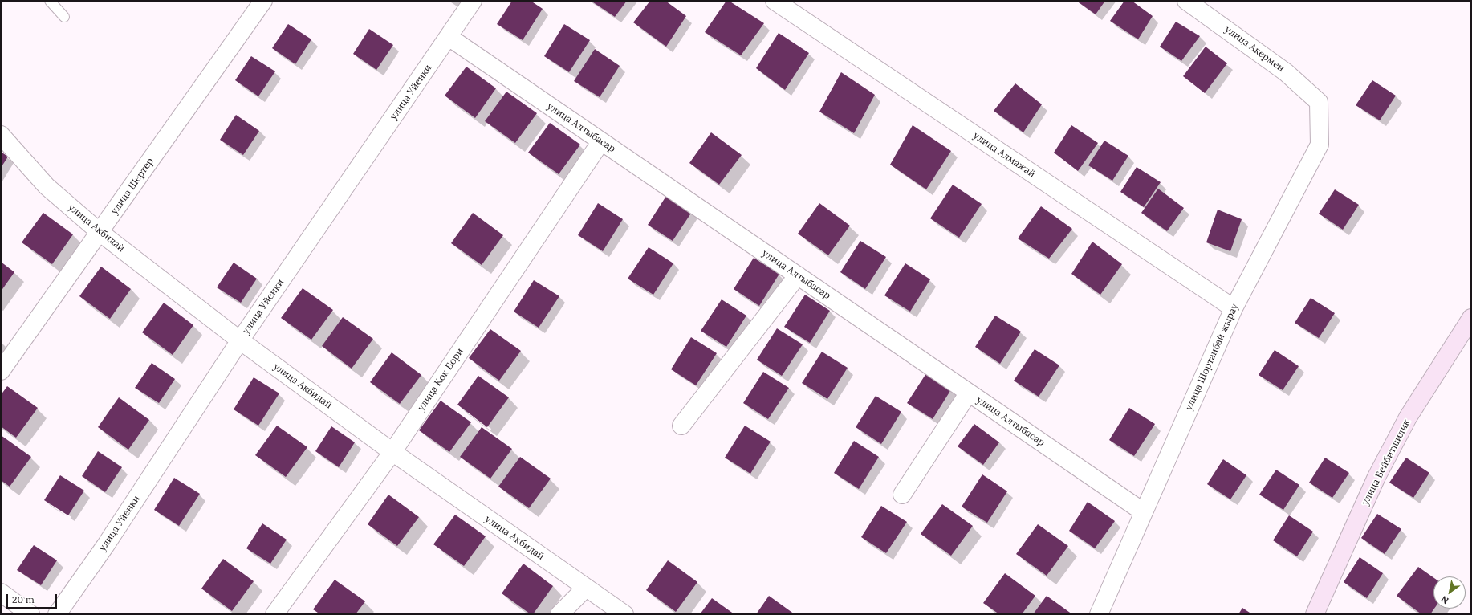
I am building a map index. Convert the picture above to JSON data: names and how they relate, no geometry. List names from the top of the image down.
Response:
{
  "streets": {
    "street": [
      "улица Акермен",
      "улица Уйенки",
      "улица Алтыбасар",
      "улица Алмажай",
      "улица Шертер",
      "улица Акбидай",
      "улица Шортанбай жырау",
      "улица Кок Бори",
      "улица Бейбитшилик"
    ]
  },
  "crossings": [
    ["улица Акермен", "улица Шортанбай жырау"],
    ["улица Уйенки", "улица Алтыбасар"],
    ["улица Уйенки", "улица Акбидай"],
    ["улица Алтыбасар", "улица Шортанбай жырау"],
    ["улица Алтыбасар", "улица Кок Бори"],
    ["улица Алмажай", "улица Шортанбай жырау"],
    ["улица Шертер", "улица Акбидай"],
    ["улица Акбидай", "улица Кок Бори"]
  ],
  "scale_bar": "20 m",
  "north": "bottom left"
}
